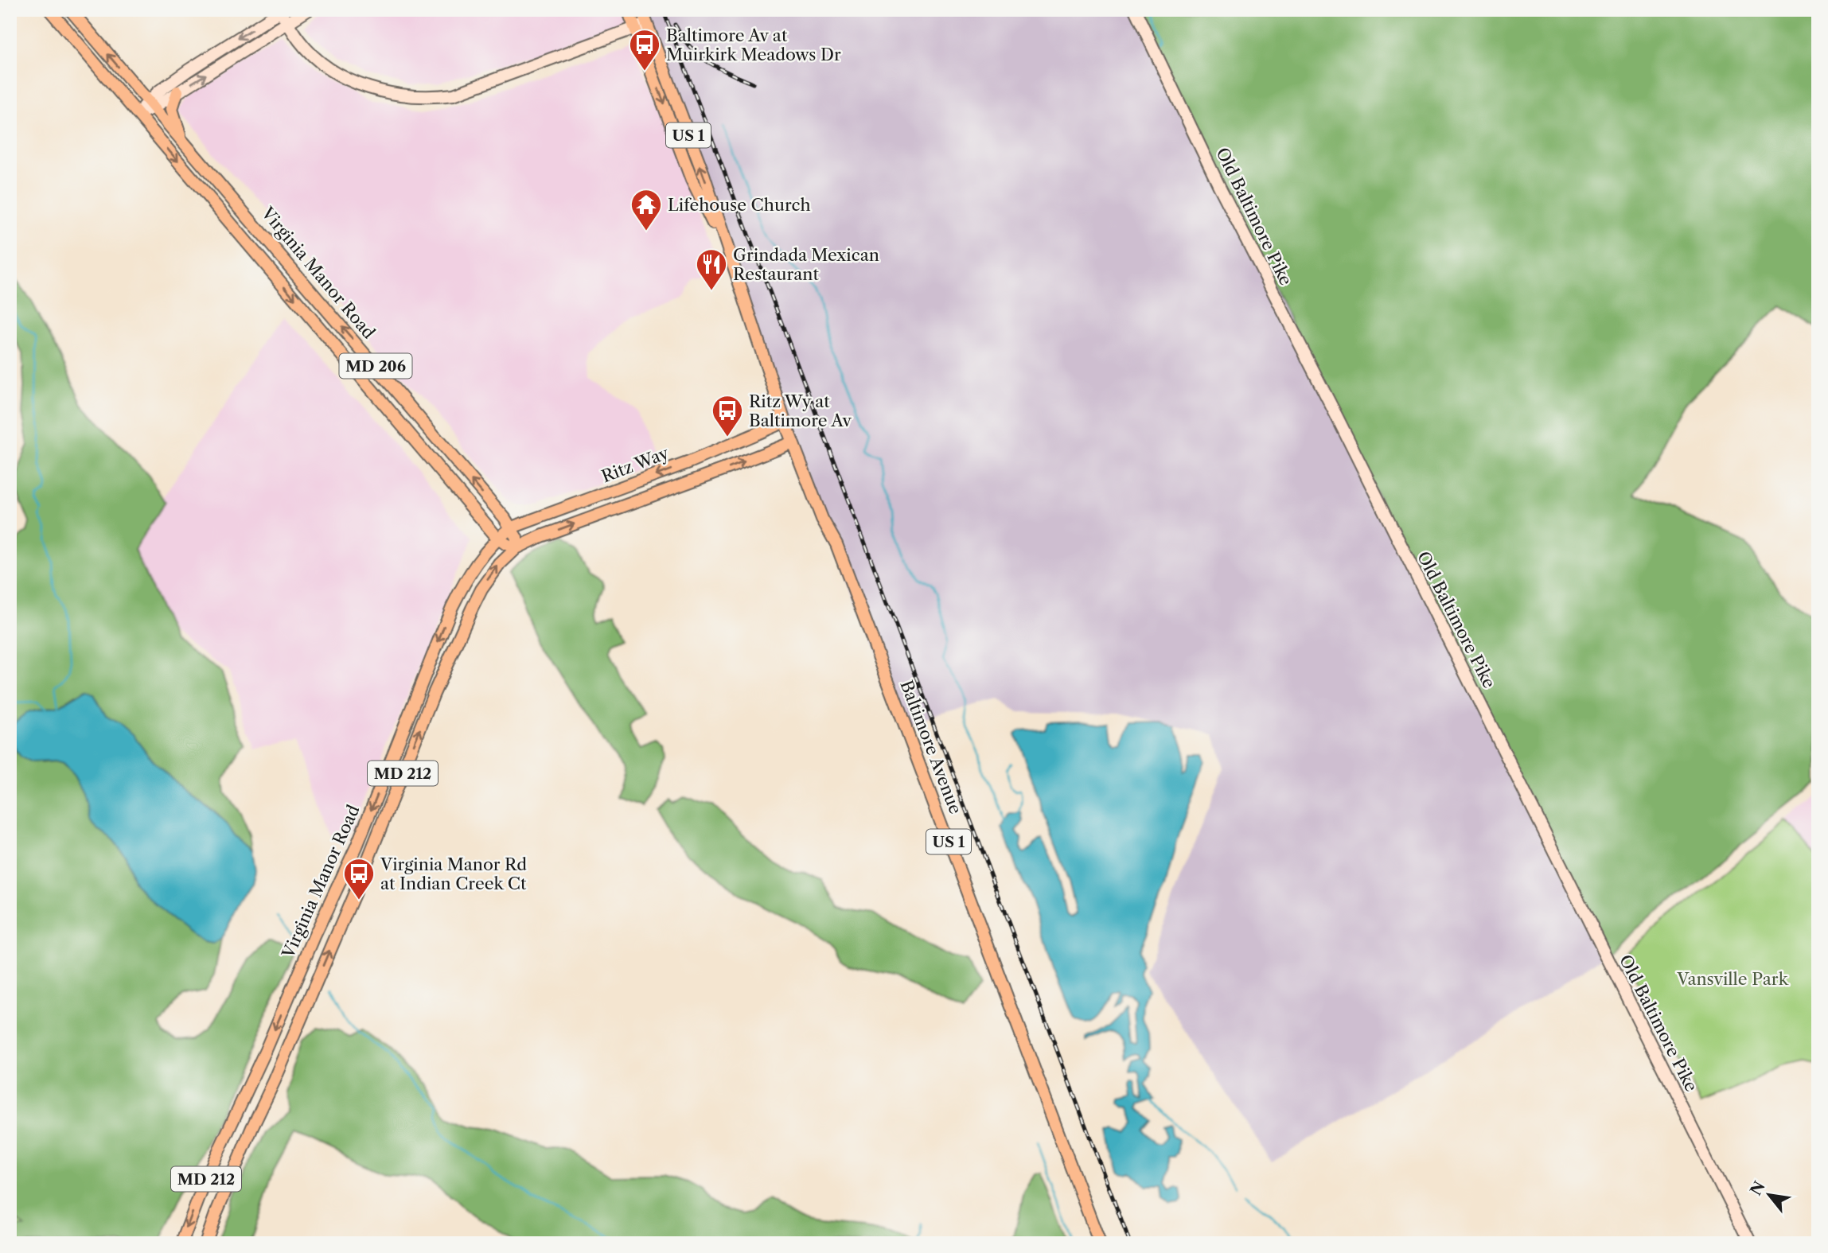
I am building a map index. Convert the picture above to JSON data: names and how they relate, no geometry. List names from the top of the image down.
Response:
{
  "streets": {
    "main road": [
      "US 1",
      "Old Baltimore Pike",
      "Virginia Manor Road",
      "MD 206",
      "Ritz Way",
      "Baltimore Avenue",
      "MD 212"
    ]
  },
  "crossings": [
    ["Virginia Manor Road", "MD 206"],
    ["Virginia Manor Road", "Ritz Way"],
    ["Ritz Way", "Baltimore Avenue"]
  ],
  "parks": ["Vansville Park"],
  "places": {
    "bus stop": ["Baltimore Av at Muirkirk Meadows Dr", "Ritz Wy at Baltimore Av", "Virginia Manor Rd at Indian Creek Ct"],
    "temple": ["Lifehouse Church"],
    "restaurant": ["Grindada Mexican Restaurant"]
  },
  "north": "top left"
}
